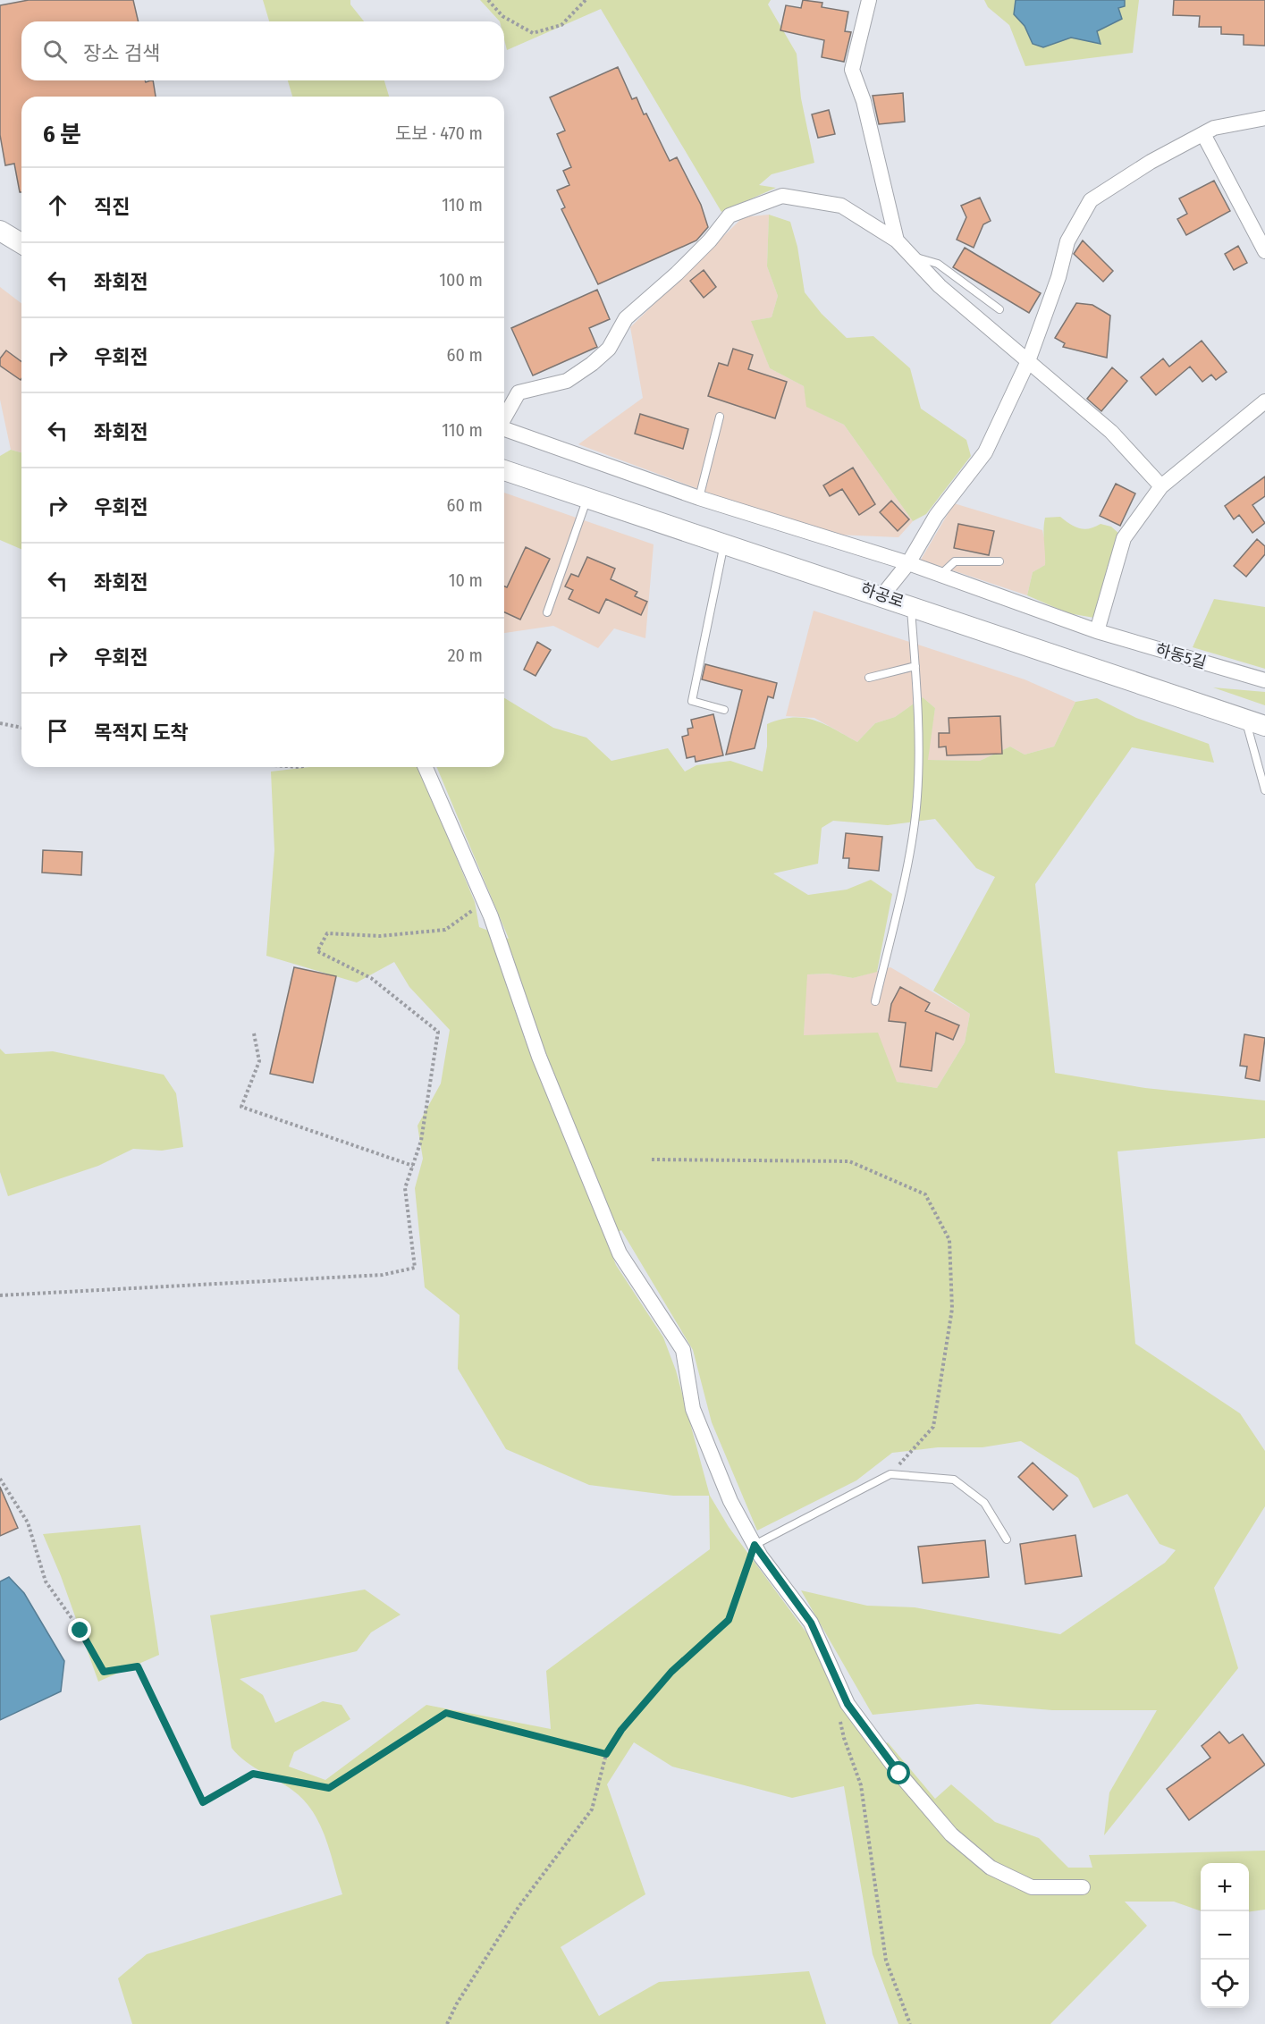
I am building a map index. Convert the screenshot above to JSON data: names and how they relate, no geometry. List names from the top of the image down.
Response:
{
  "streets": {
    "main road": ["하공로"],
    "street": ["하동5길"]
  },
  "page": {
    "search": "장소 검색",
    "heading": ["6 분", "도보 · 470 m"],
    "list": [
      ["직진", "110 m"],
      ["좌회전", "100 m"],
      ["우회전", "60 m"],
      ["좌회전", "110 m"],
      ["우회전", "60 m"],
      ["좌회전", "10 m"],
      ["우회전", "20 m"],
      "목적지 도착"
    ],
    "map_buttons": ["+", "−"]
  }
}
